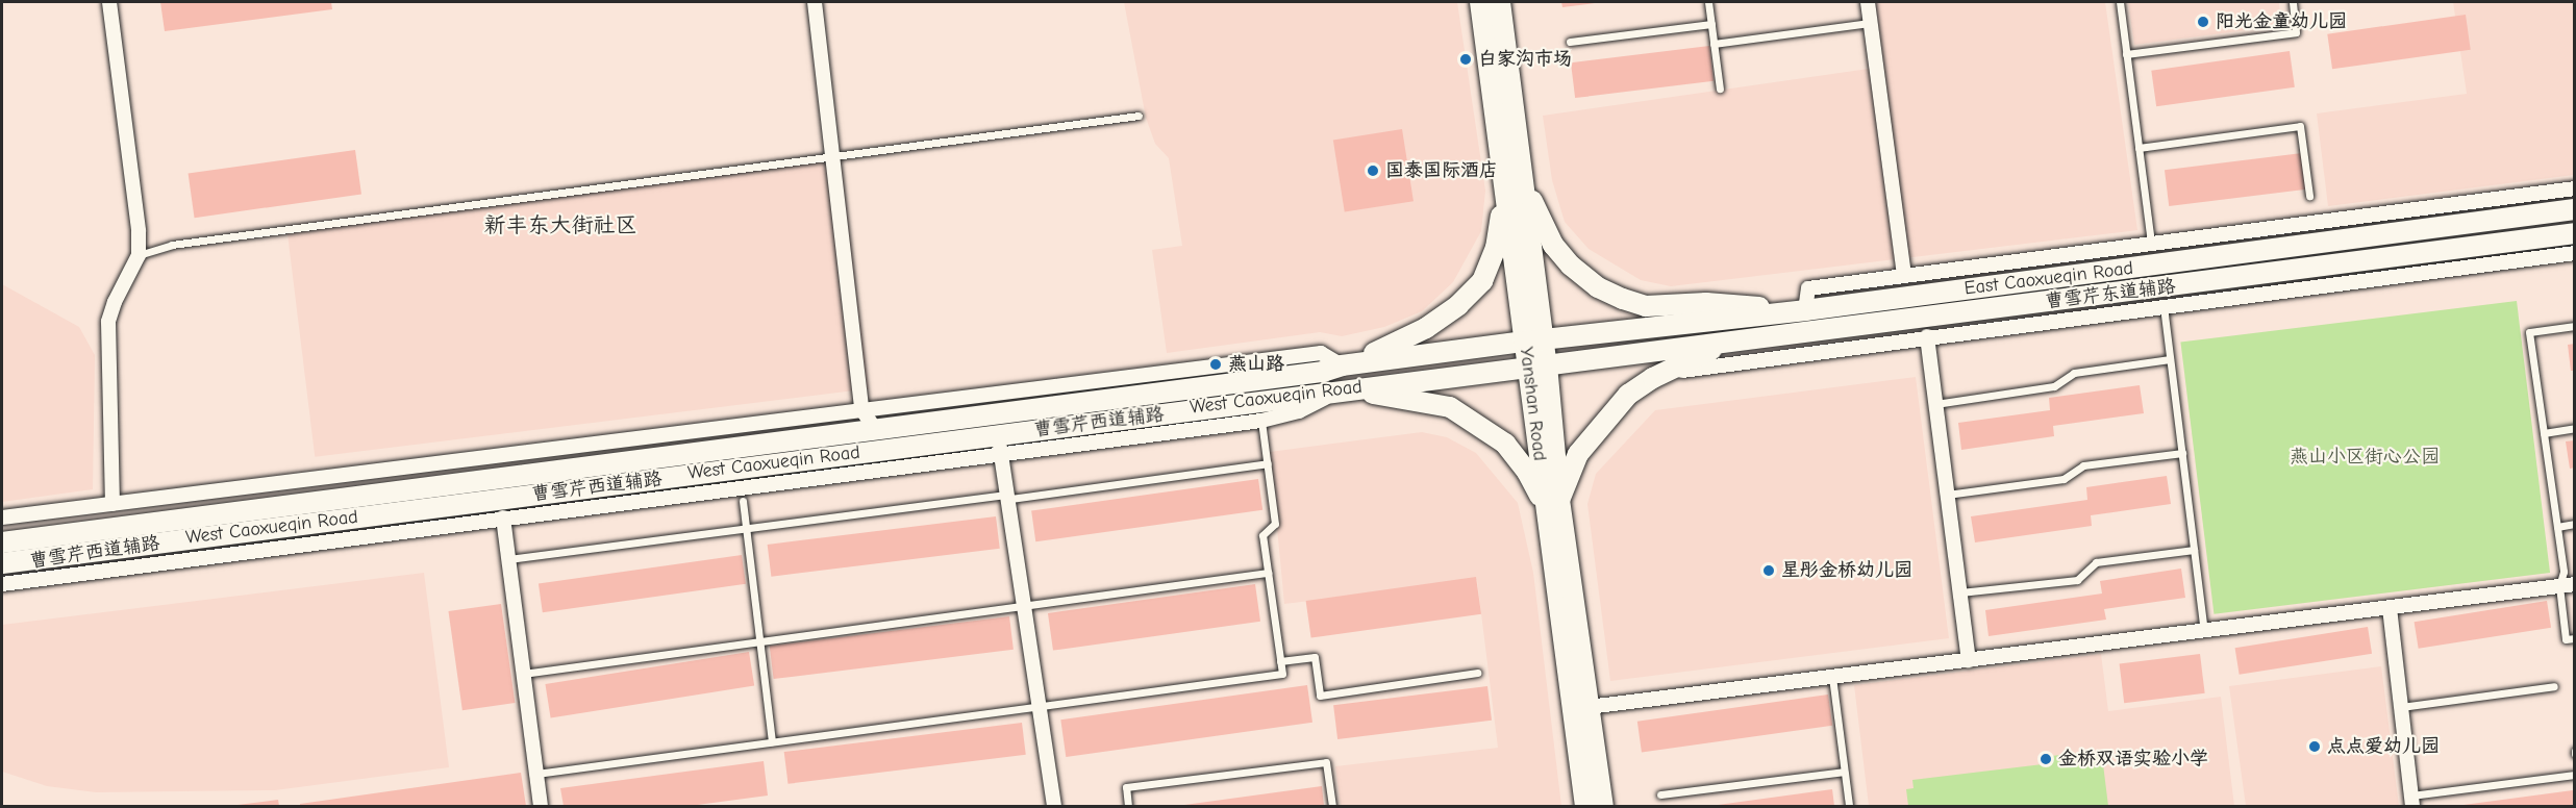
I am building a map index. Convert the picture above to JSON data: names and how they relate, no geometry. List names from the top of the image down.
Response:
{
  "streets": {
    "main road": ["East Caoxueqin Road", "West Caoxueqin Road", "Yanshan Road"],
    "street": ["曹雪芹东道辅路", "曹雪芹西道辅路"]
  },
  "crossings": [
    ["East Caoxueqin Road", "West Caoxueqin Road"],
    ["East Caoxueqin Road", "Yanshan Road"],
    ["West Caoxueqin Road", "Yanshan Road"],
    ["West Caoxueqin Road", "曹雪芹西道辅路"]
  ],
  "districts": ["新丰东大街社区"],
  "parks": ["燕山小区街心公园"],
  "places": [
    "阳光金童幼儿园",
    "白家沟市场",
    "国泰国际酒店",
    "燕山路",
    "星彤金桥幼儿园",
    "点点爱幼儿园",
    "金桥双语实验小学"
  ]
}
